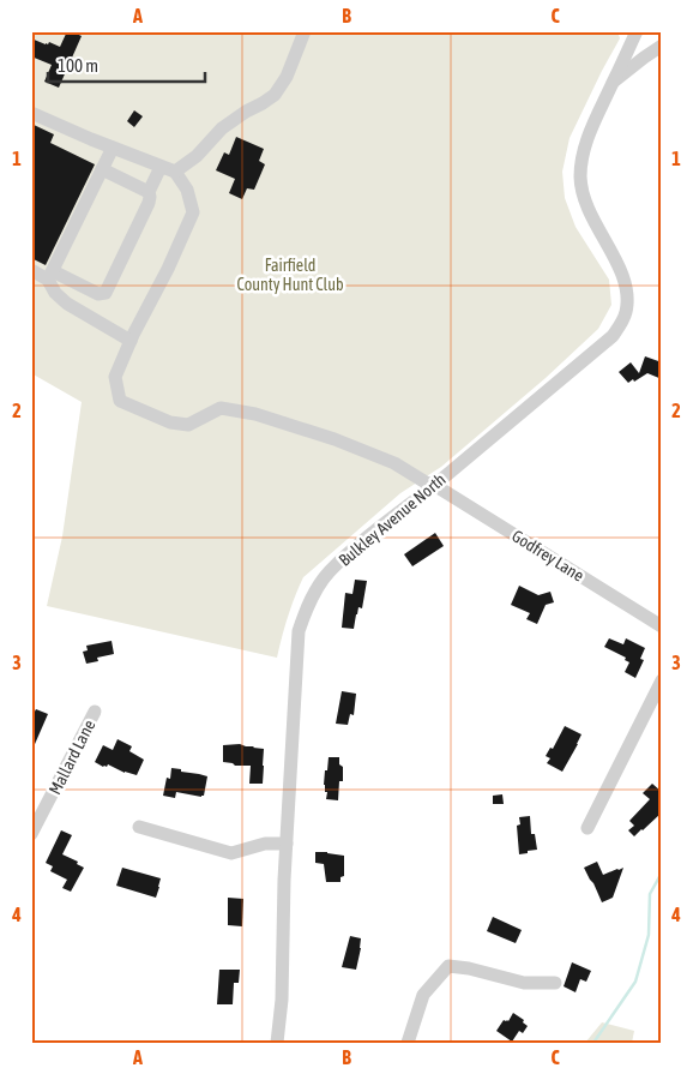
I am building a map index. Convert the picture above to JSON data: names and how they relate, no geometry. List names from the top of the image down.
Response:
{
  "streets": {
    "street": ["Bulkley Avenue North", "Godfrey Lane", "Mallard Lane"]
  },
  "crossings": [
    ["Bulkley Avenue North", "Godfrey Lane"]
  ],
  "parks": ["Fairfield County Hunt Club"],
  "scale_bar": "100 m",
  "grid": {
    "columns": ["A", "B", "C"],
    "rows": [
      "1",
      "2",
      "3",
      "4"
    ]
  }
}
